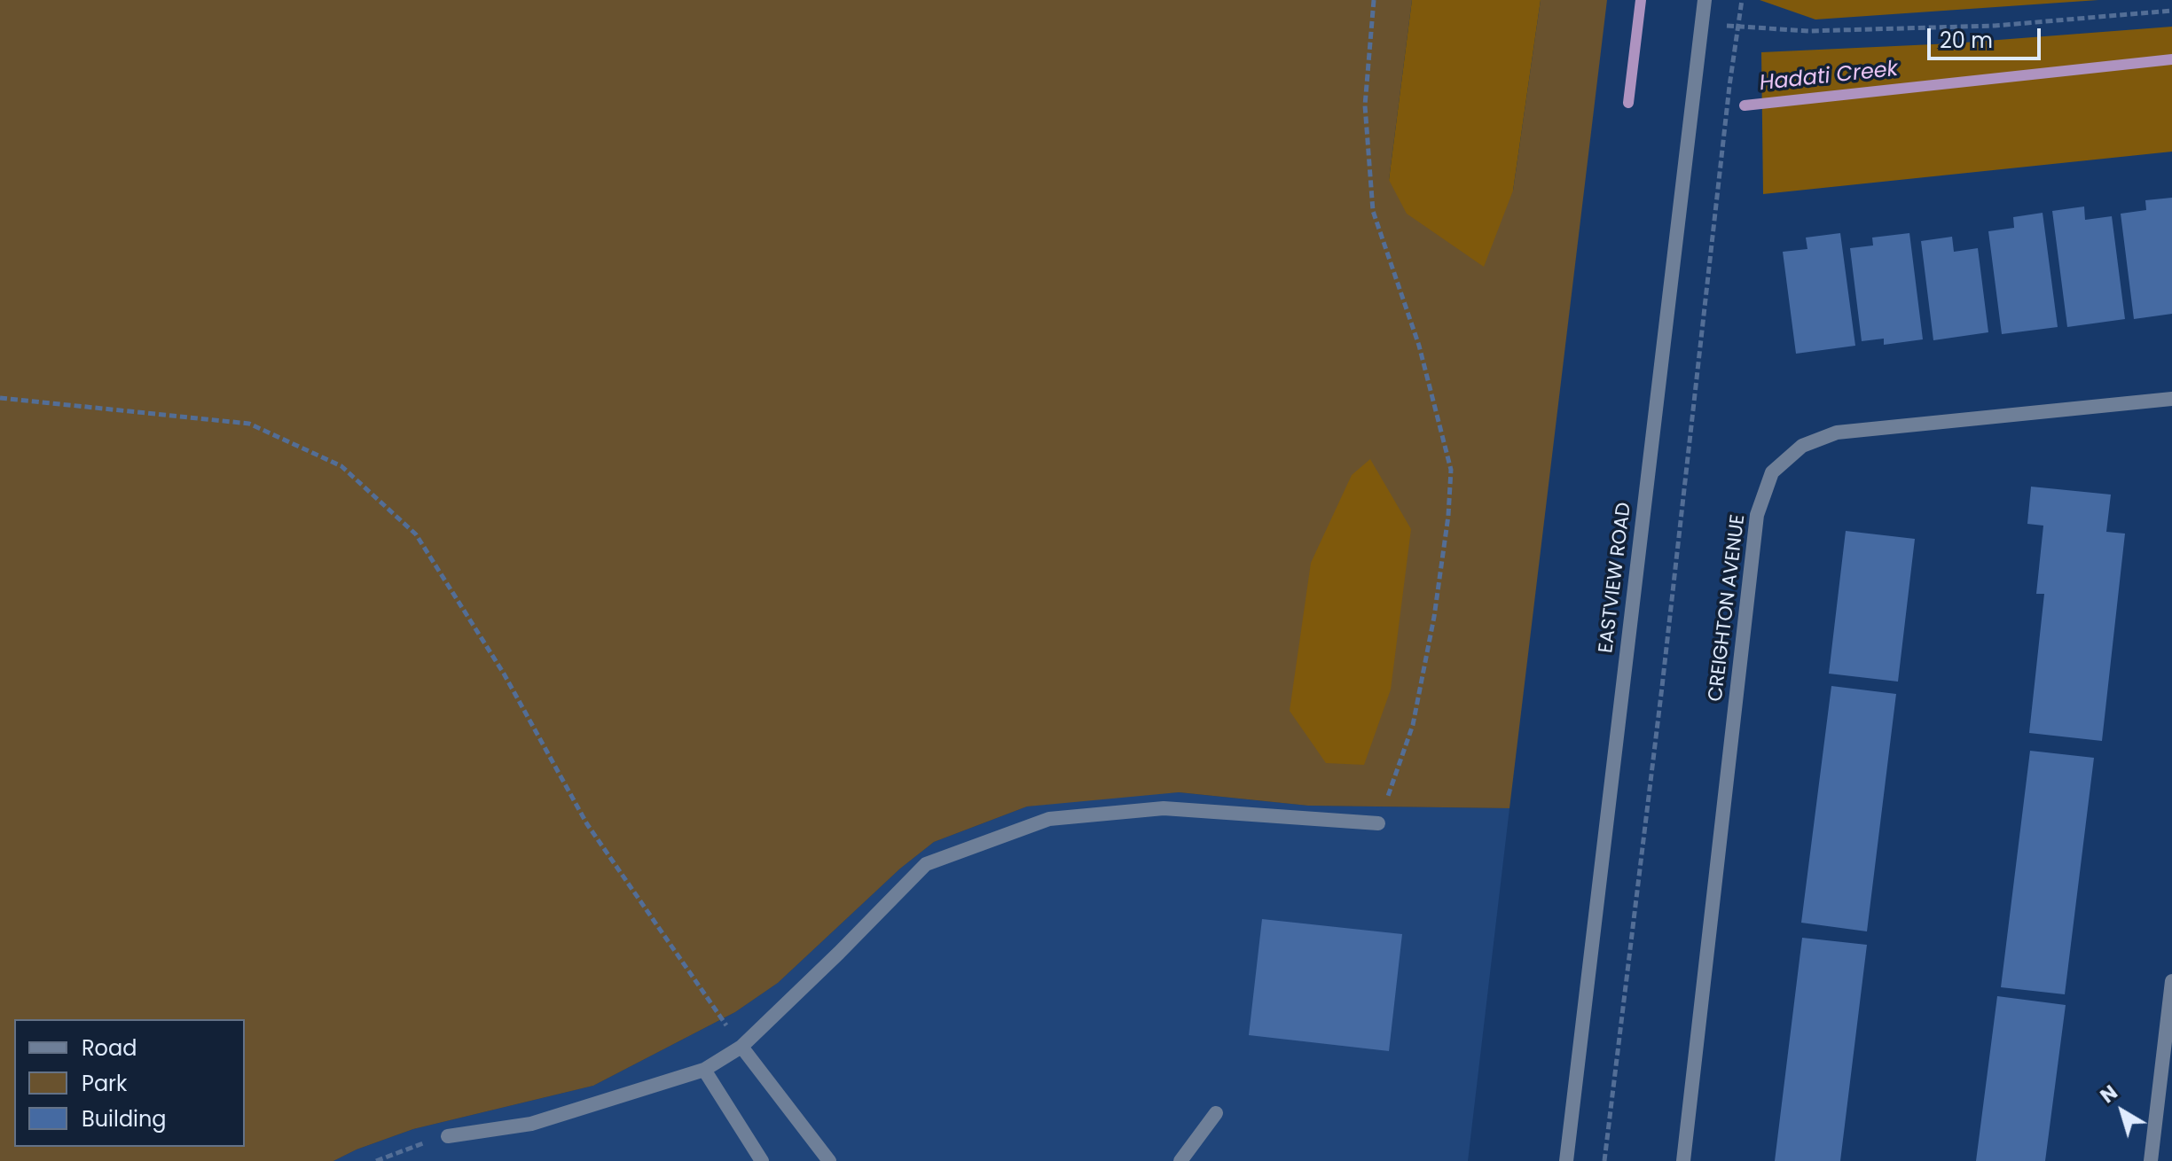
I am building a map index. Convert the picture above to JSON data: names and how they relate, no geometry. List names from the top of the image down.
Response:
{
  "streets": {
    "street": ["EASTVIEW ROAD", "CREIGHTON AVENUE"]
  },
  "water": ["Hadati Creek"],
  "legend": ["Road", "Park", "Building"],
  "scale_bar": "20 m",
  "north": "top left"
}
